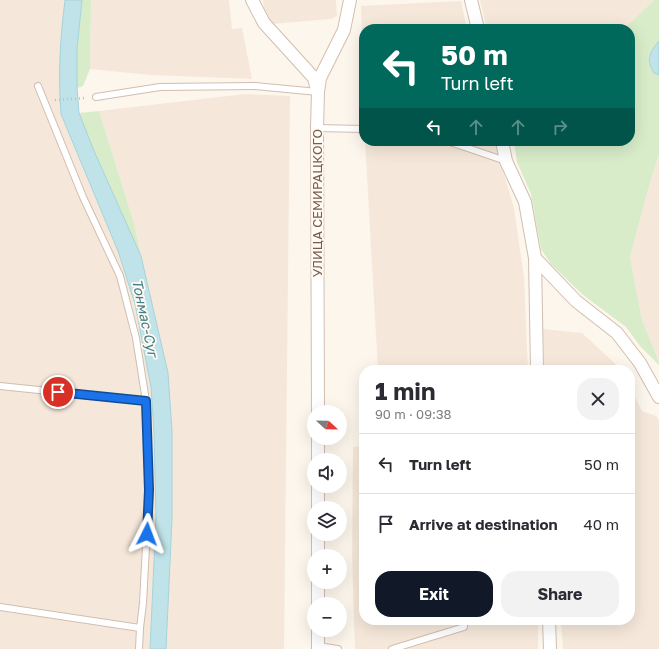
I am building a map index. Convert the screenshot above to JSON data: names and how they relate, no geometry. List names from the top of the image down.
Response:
{
  "streets": {
    "street": ["УЛИЦА СЕМИРАЦКОГО"]
  },
  "water": ["Тонмас-Суг"],
  "north": "right",
  "page": {
    "turn": ["50 m", "Turn left"],
    "heading": ["1 min", "90 m · 09:38"],
    "map_buttons": ["+", "−"],
    "list": [
      {
        "name": "Turn left",
        "value": "50 m"
      },
      {
        "name": "Arrive at destination",
        "value": "40 m"
      }
    ],
    "buttons": ["Exit", "Share"]
  }
}
